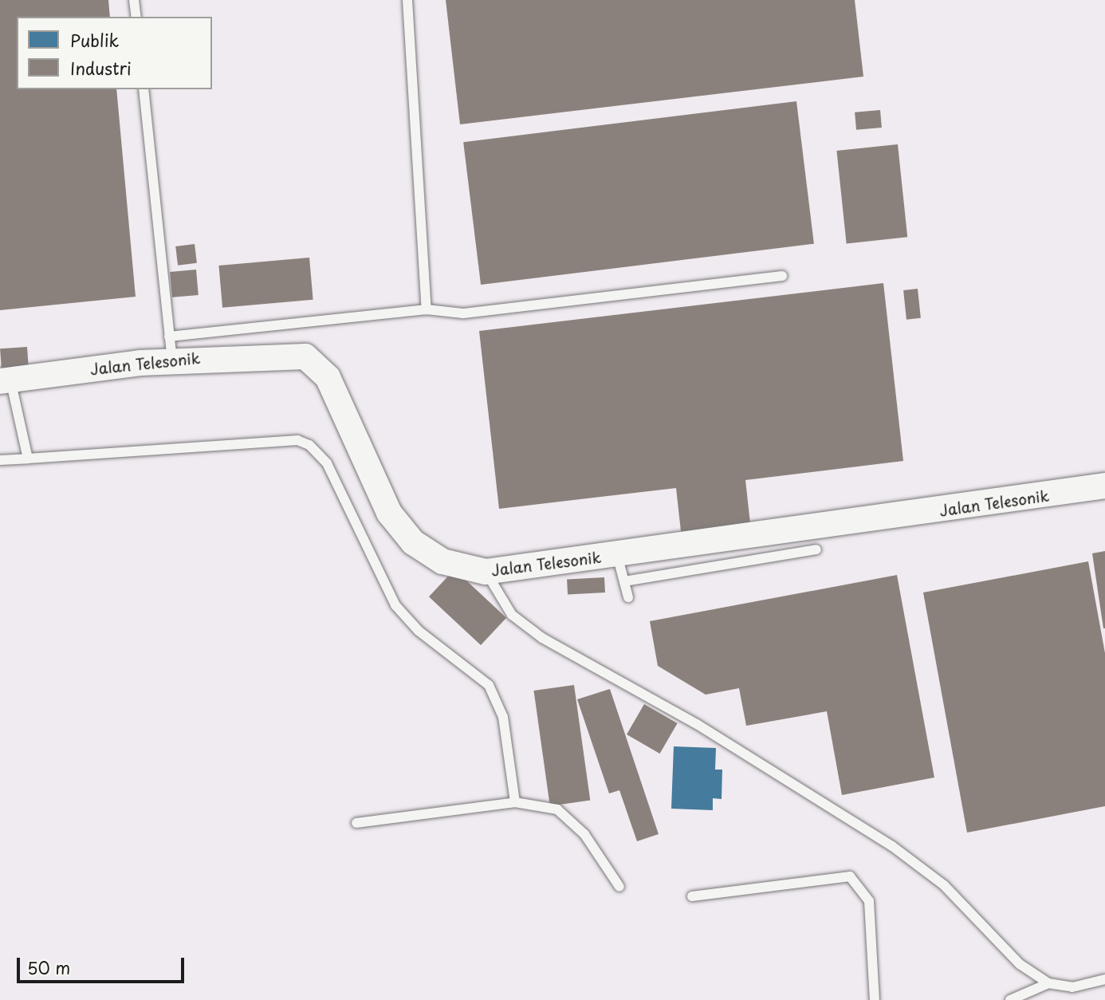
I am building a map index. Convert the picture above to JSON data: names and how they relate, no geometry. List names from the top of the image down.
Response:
{
  "streets": {
    "street": ["Jalan Telesonik"]
  },
  "legend": ["Publik", "Industri"],
  "scale_bar": "50 m"
}
